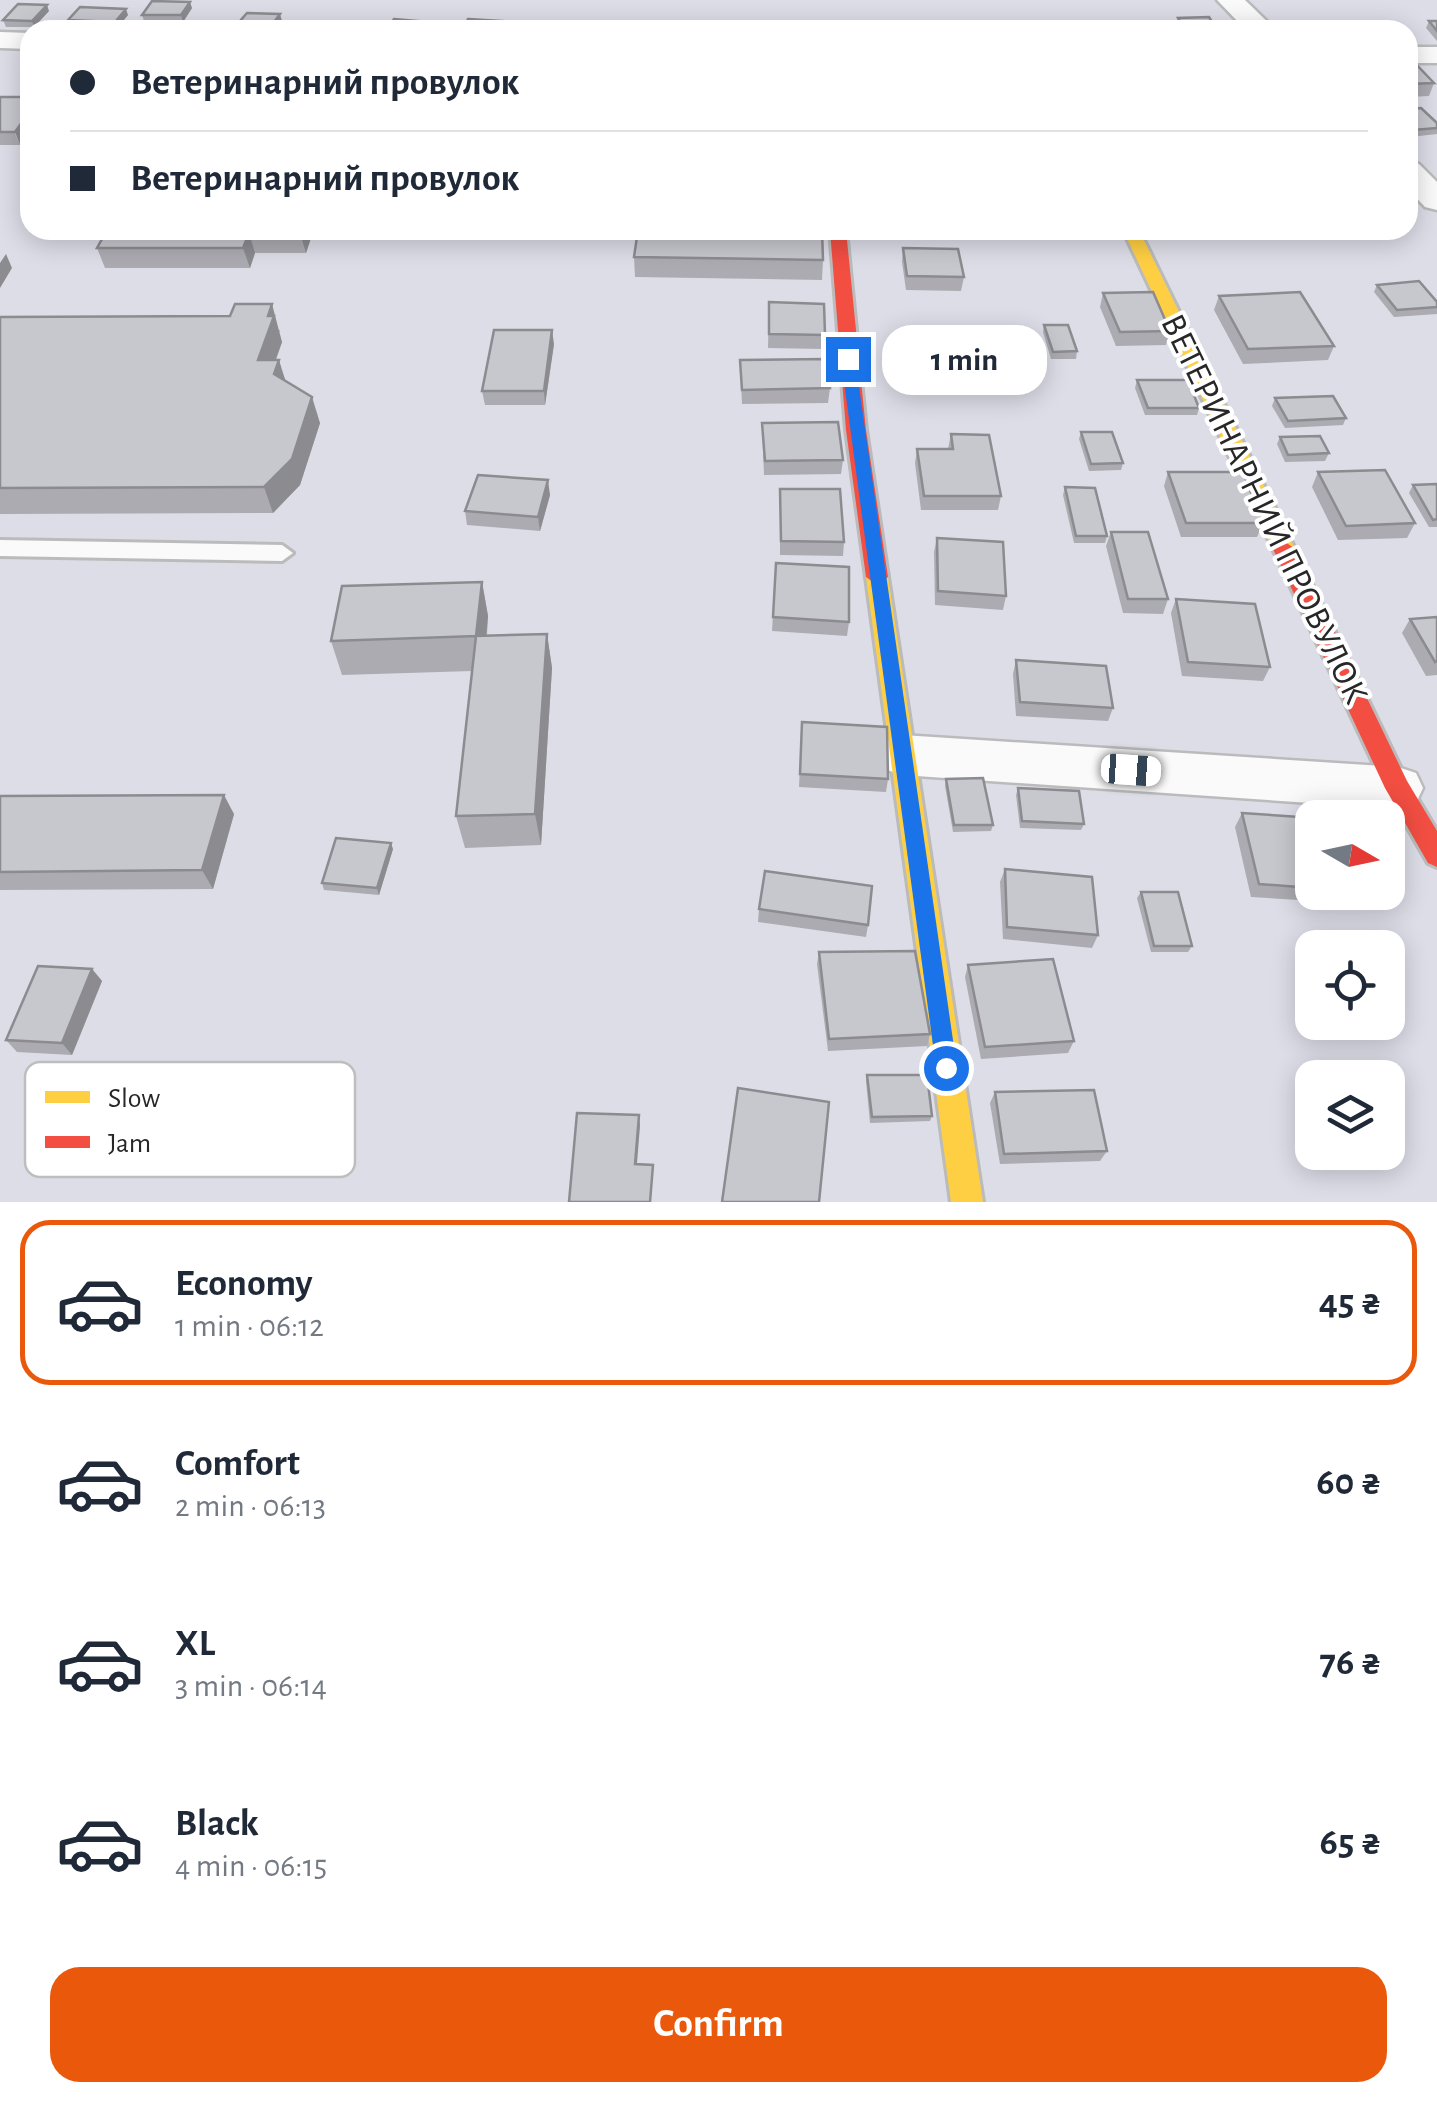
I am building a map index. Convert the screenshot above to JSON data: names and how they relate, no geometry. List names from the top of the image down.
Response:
{
  "streets": {
    "street": ["ВЕТЕРИНАРНИЙ ПРОВУЛОК"]
  },
  "legend": ["Slow", "Jam"],
  "north": "right",
  "page": {
    "banner": ["Ветеринарний провулок", "Ветеринарний провулок"],
    "bubble": "1 min",
    "list": [
      {
        "name": "Economy",
        "note": "1 min · 06:12",
        "value": "45 ₴"
      },
      {
        "name": "Comfort",
        "note": "2 min · 06:13",
        "value": "60 ₴"
      },
      {
        "name": "XL",
        "note": "3 min · 06:14",
        "value": "76 ₴"
      },
      {
        "name": "Black",
        "note": "4 min · 06:15",
        "value": "65 ₴"
      }
    ],
    "buttons": "Confirm"
  }
}
